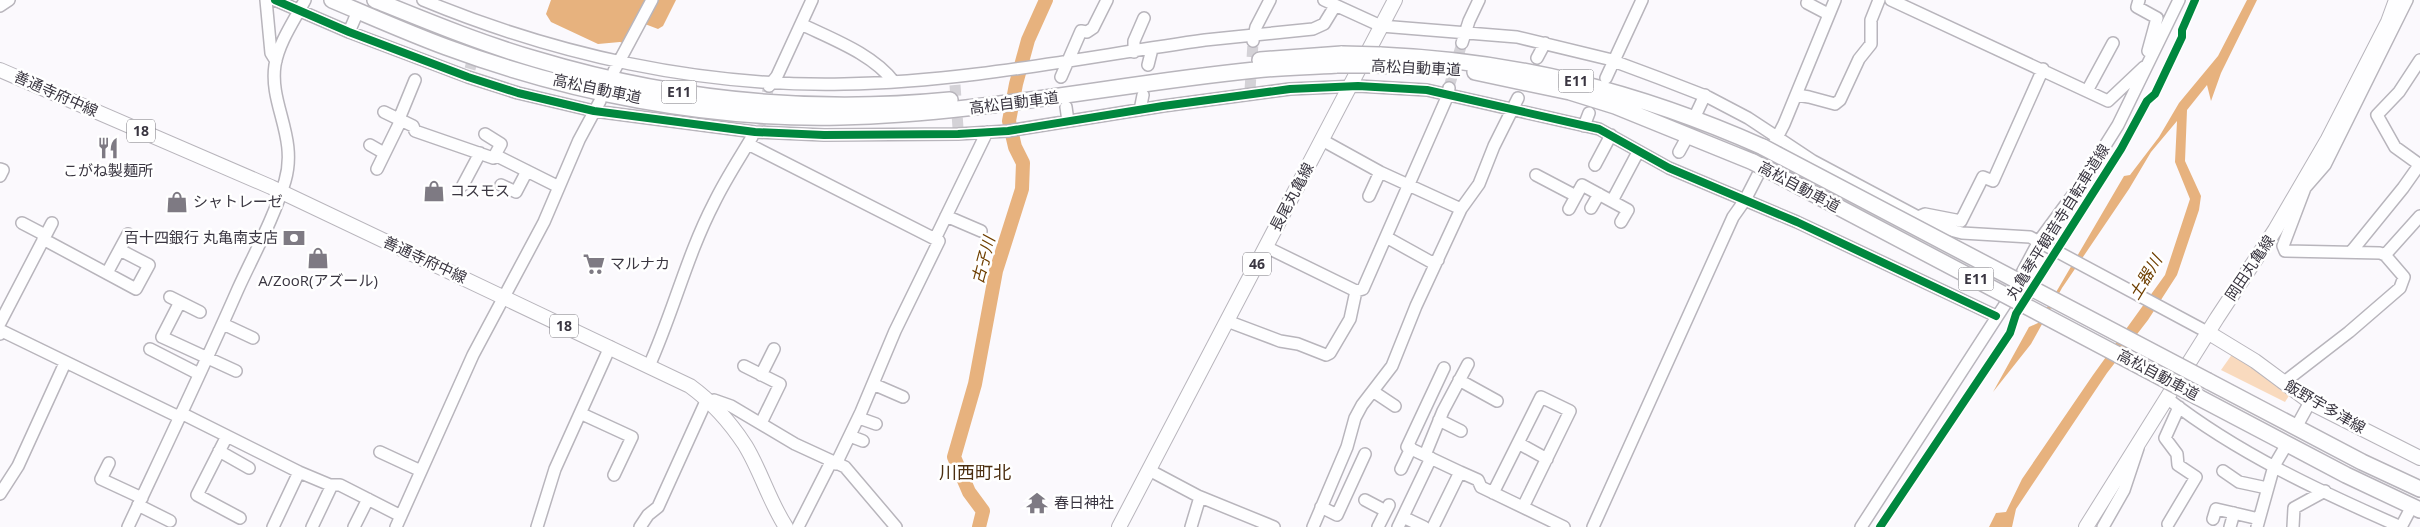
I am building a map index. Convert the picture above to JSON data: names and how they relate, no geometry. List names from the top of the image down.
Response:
{
  "streets": {
    "highway": ["高松自動車道", "E11"],
    "main road": [
      "善通寺府中線",
      "18",
      "長尾丸亀線",
      "46",
      "岡田丸亀線",
      "飯野宇多津線"
    ],
    "cycle path": ["丸亀琴平観音寺自転車道線"]
  },
  "crossings": [
    ["岡田丸亀線", "飯野宇多津線"]
  ],
  "districts": ["川西町北"],
  "water": ["古子川", "土器川"],
  "places": {
    "restaurant": ["こがね製麺所"],
    "shop": ["コスモス", "シャトレーゼ", "A/ZooR(アズール)"],
    "bank": ["百十四銀行 丸亀南支店"],
    "supermarket": ["マルナカ"],
    "temple": ["春日神社"]
  }
}
